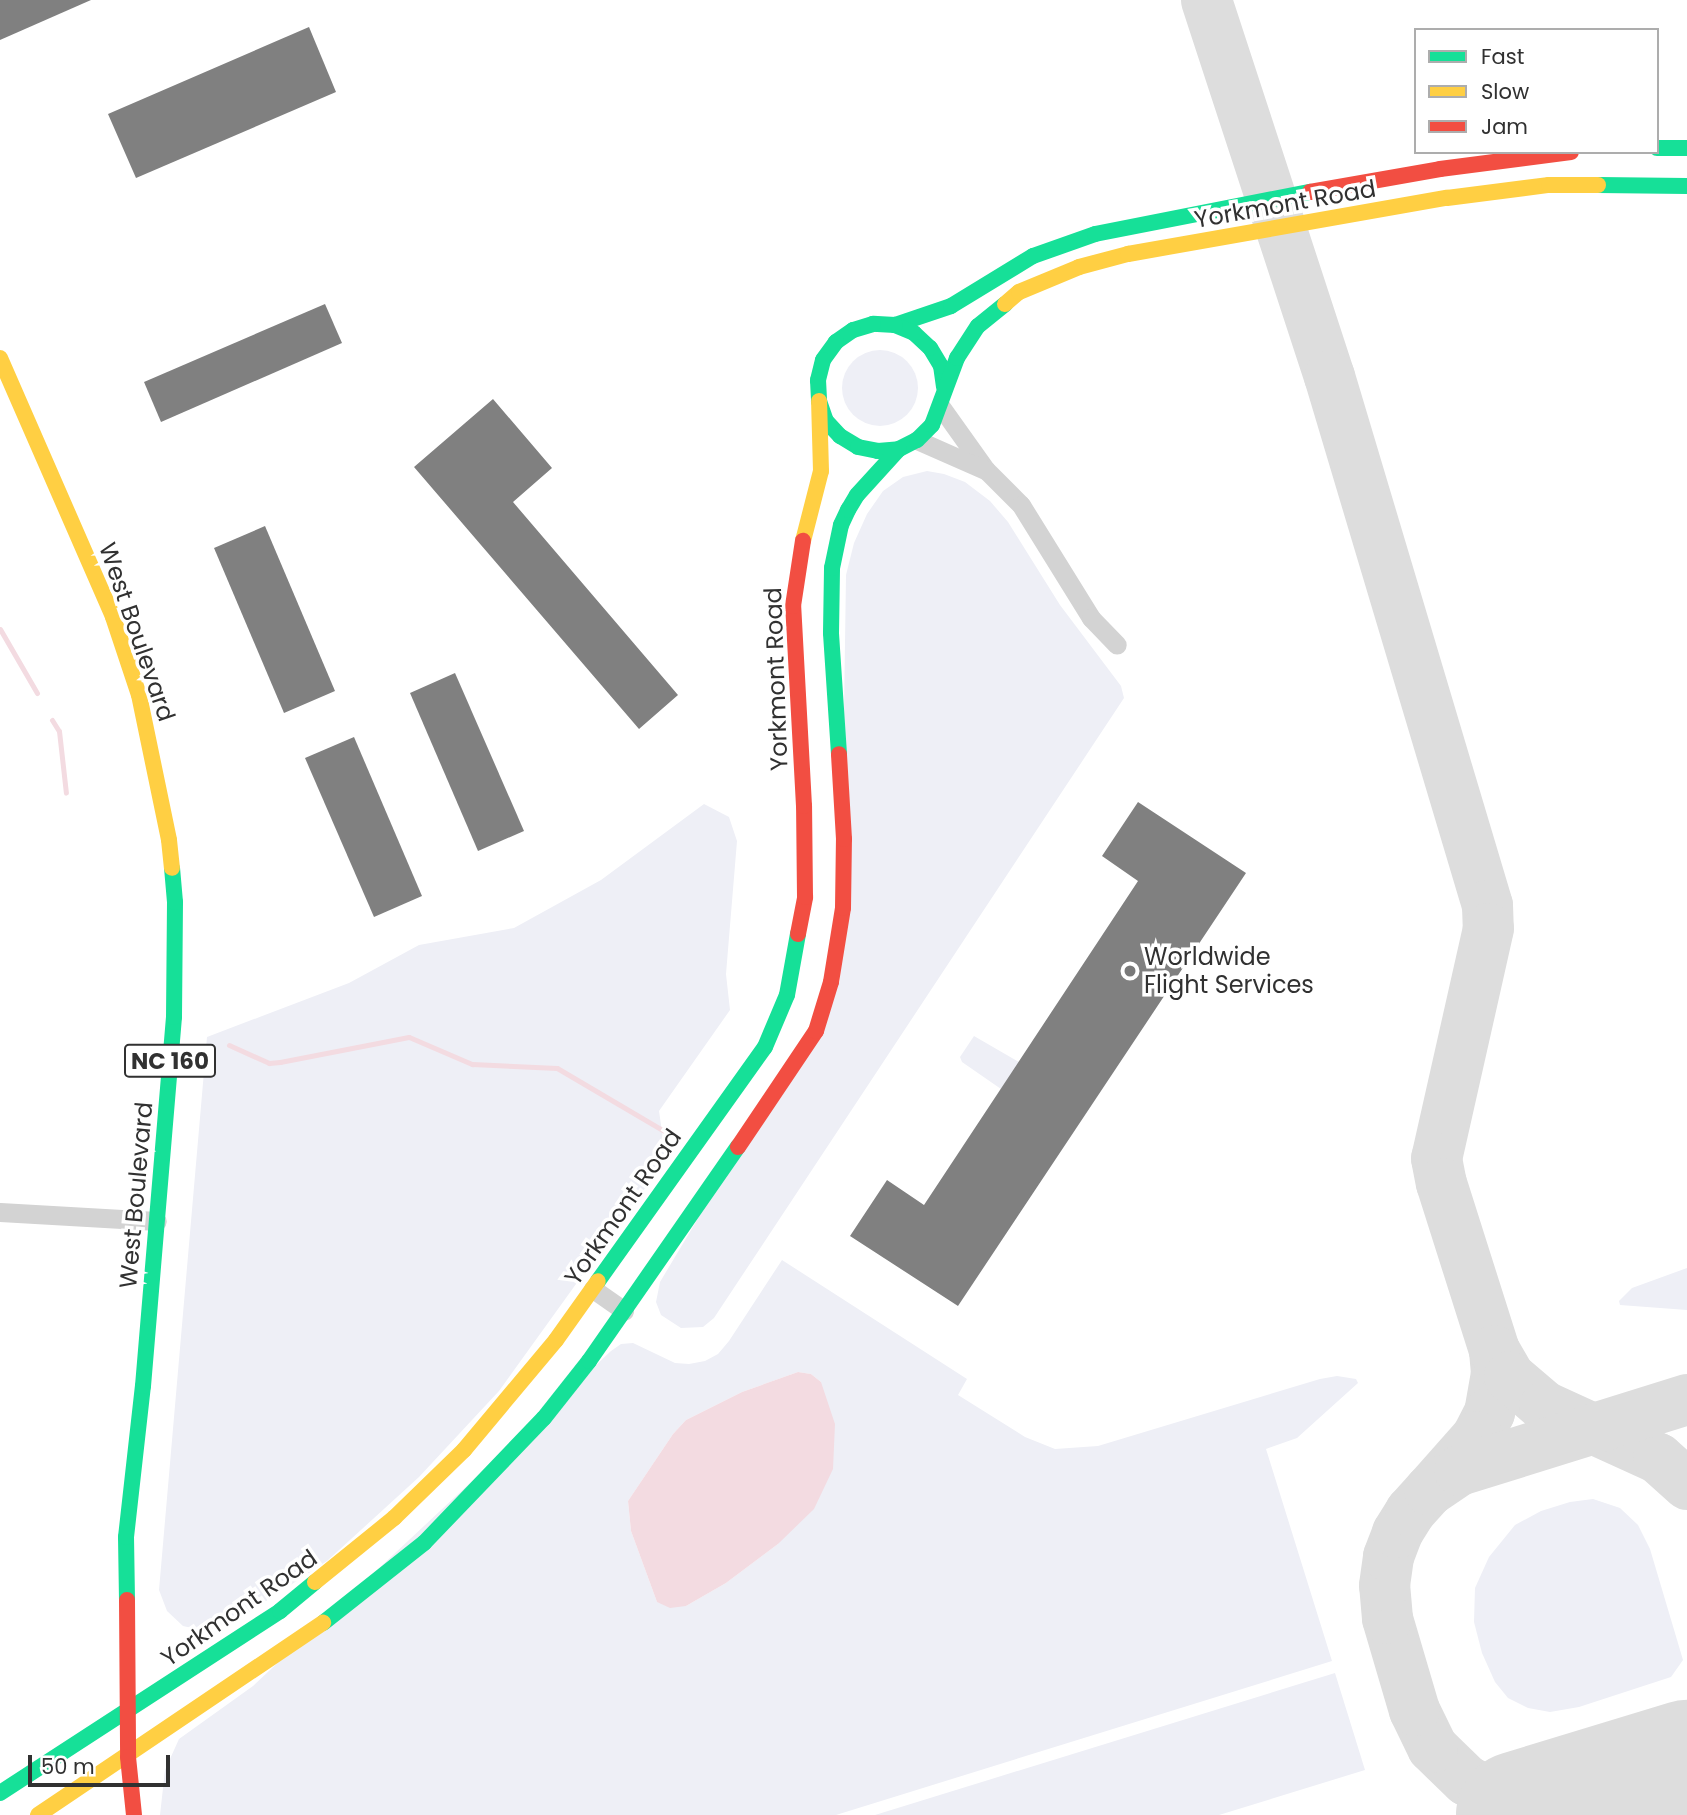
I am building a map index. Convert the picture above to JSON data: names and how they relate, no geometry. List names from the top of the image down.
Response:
{
  "streets": {
    "street": ["Yorkmont Road", "West Boulevard", "NC 160"]
  },
  "crossings": [
    ["Yorkmont Road", "West Boulevard"]
  ],
  "places": ["Worldwide Flight Services"],
  "legend": ["Fast", "Slow", "Jam"],
  "scale_bar": "50 m"
}
